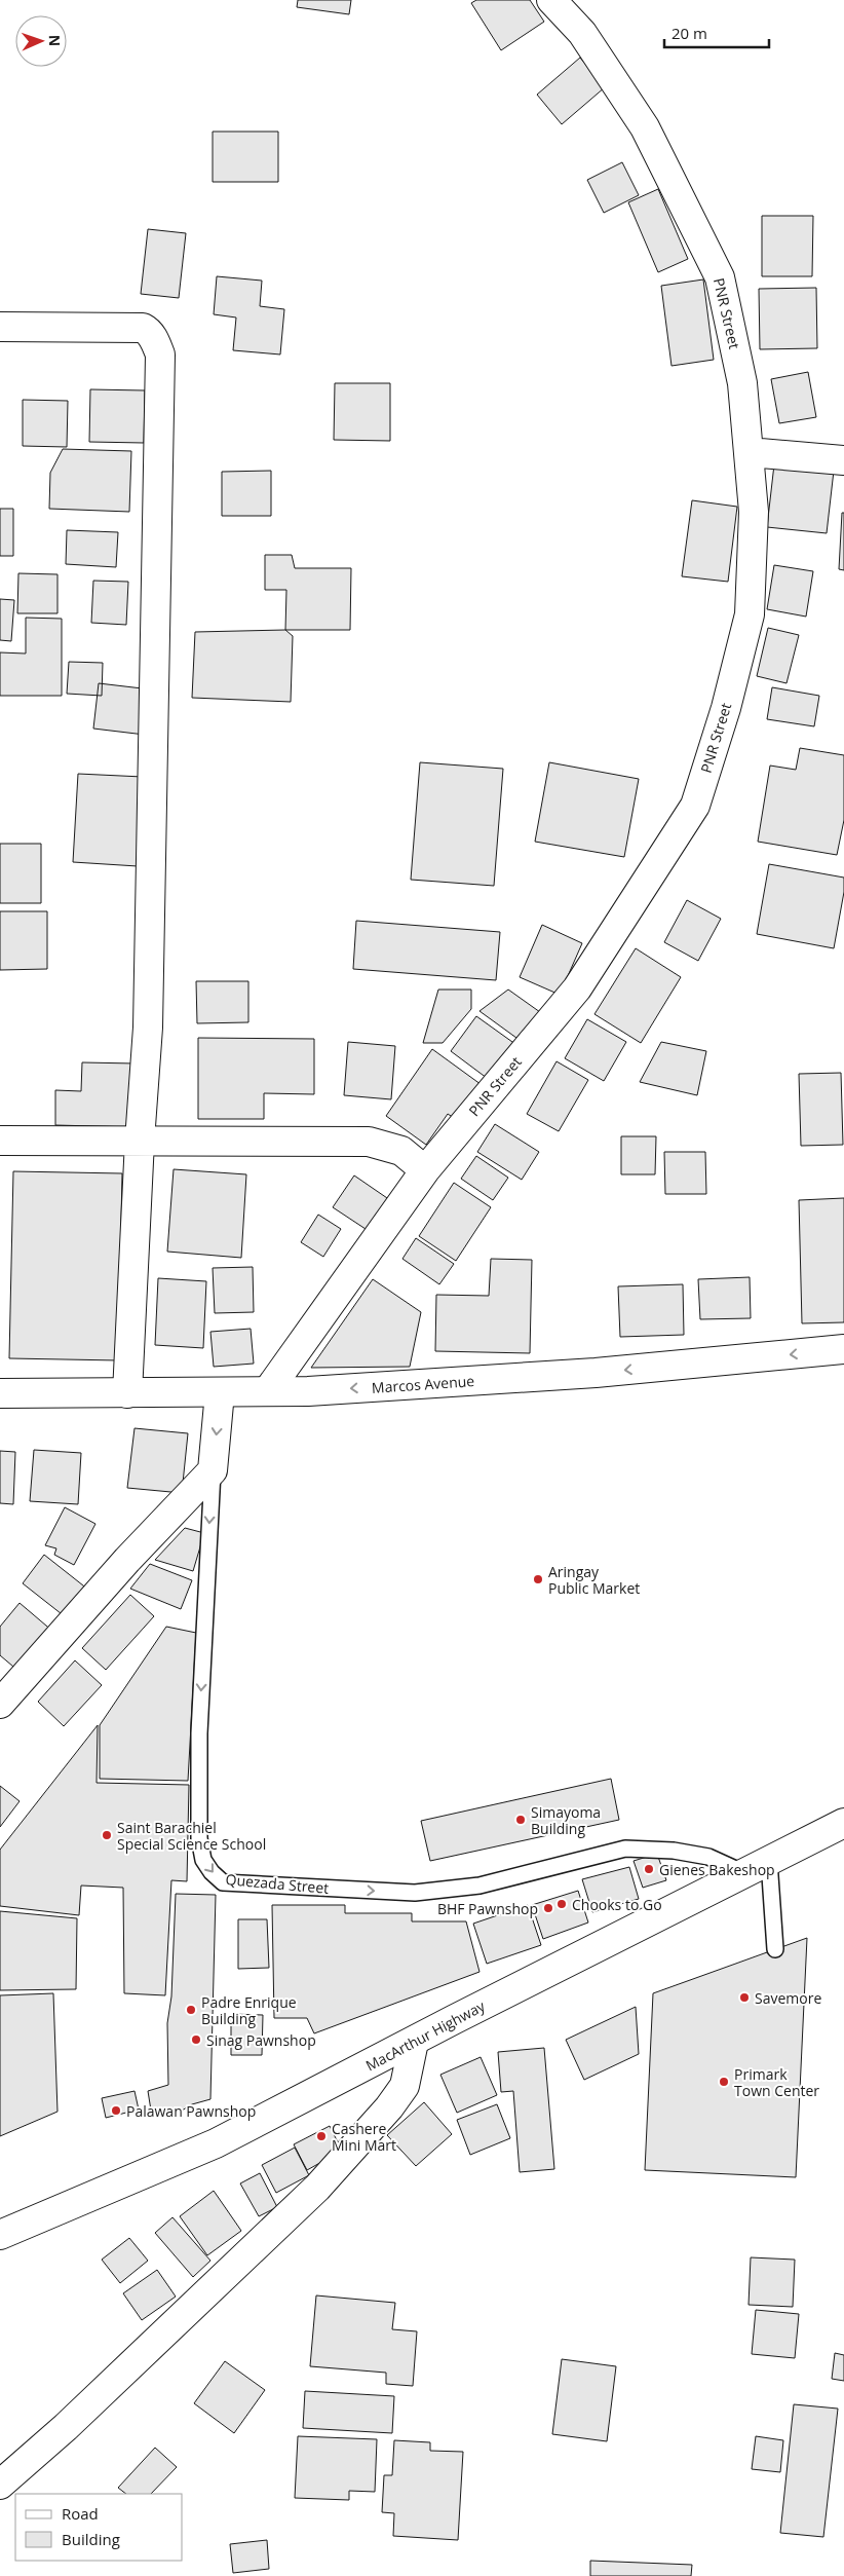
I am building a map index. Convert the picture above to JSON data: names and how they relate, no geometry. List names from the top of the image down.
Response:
{
  "streets": {
    "main road": ["PNR Street", "Marcos Avenue", "MacArthur Highway"],
    "lane": ["Quezada Street"]
  },
  "crossings": [
    ["PNR Street", "Marcos Avenue"],
    ["Quezada Street", "MacArthur Highway"]
  ],
  "one_way": ["Marcos Avenue"],
  "places": [
    "Aringay Public Market",
    "Simayoma Building",
    "Saint Barachiel Special Science School",
    "Gienes Bakeshop",
    "Chooks to Go",
    "BHF Pawnshop",
    "Savemore",
    "Padre Enrique Building",
    "Sinag Pawnshop",
    "Primark Town Center",
    "Palawan Pawnshop",
    "Cashere Mini Mart"
  ],
  "legend": ["Road", "Building"],
  "scale_bar": "20 m",
  "north": "right"
}
